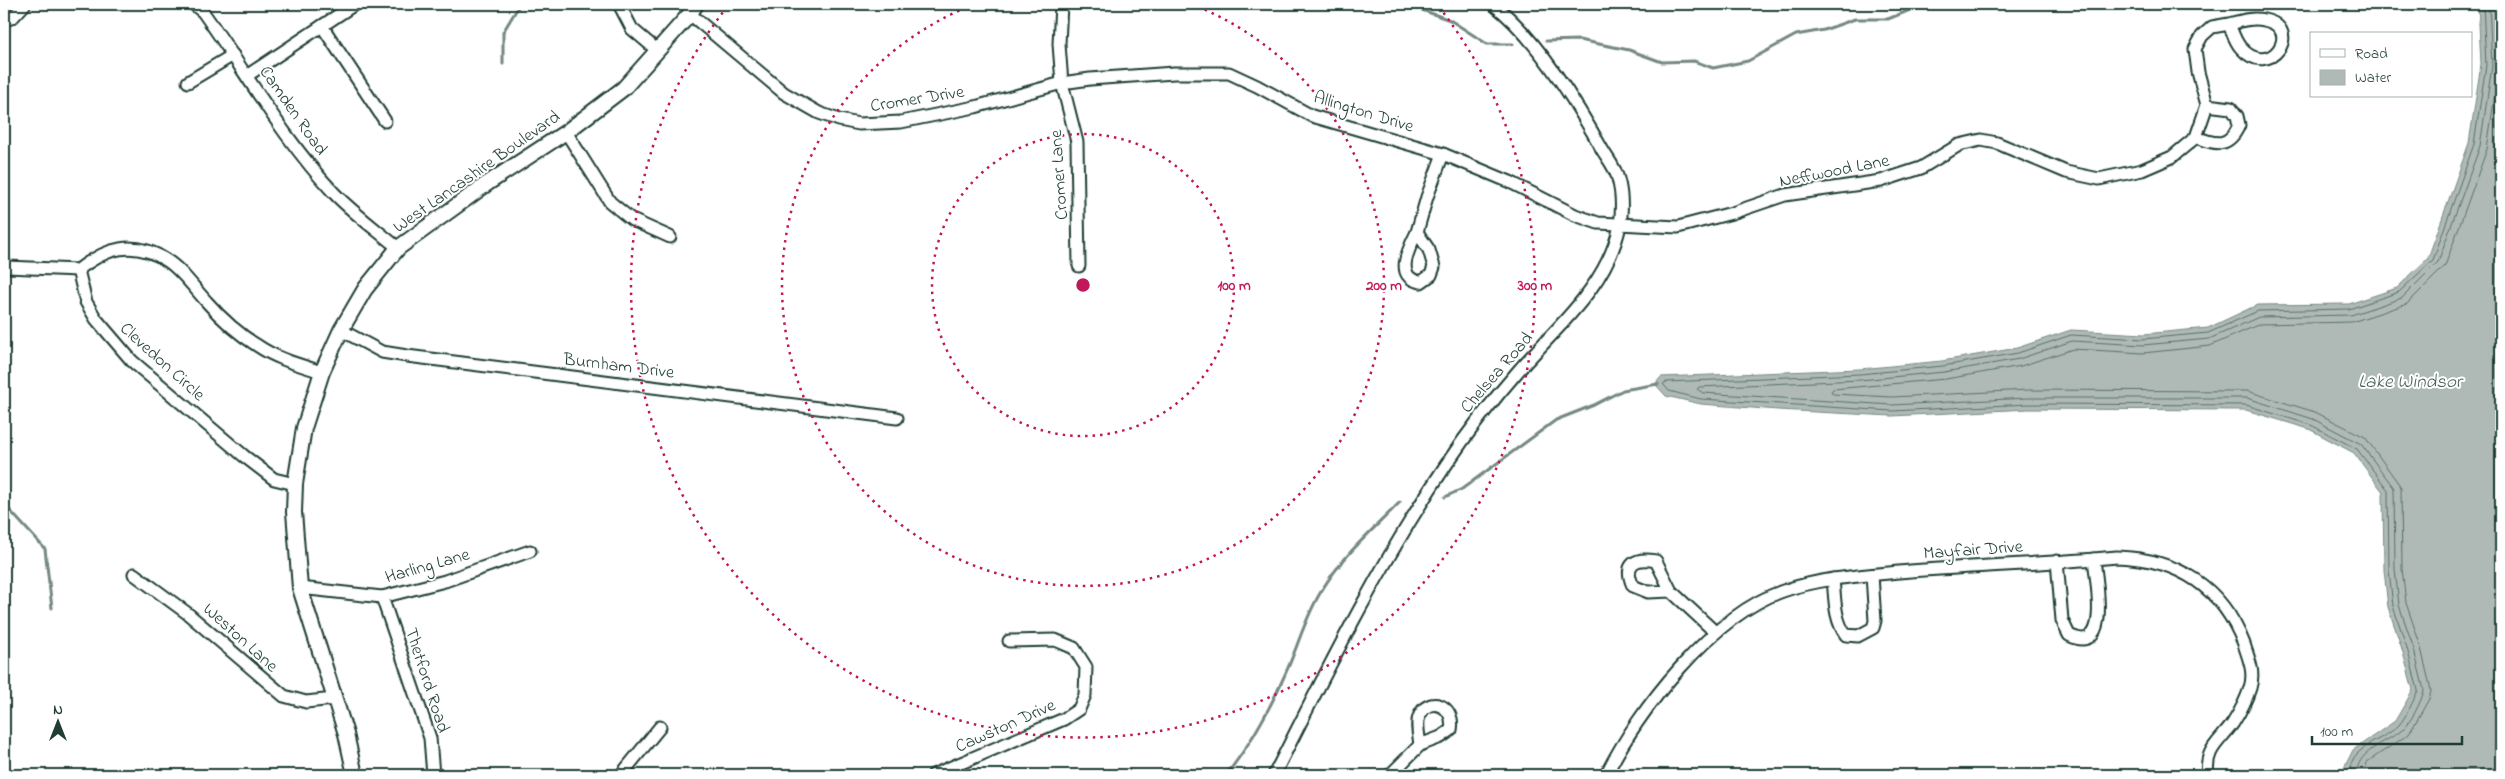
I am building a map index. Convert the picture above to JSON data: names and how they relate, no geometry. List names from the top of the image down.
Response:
{
  "streets": {
    "main road": ["West Lancashire Boulevard"],
    "street": [
      "Cromer Drive",
      "Camden Road",
      "Allington Drive",
      "Neffwood Lane",
      "Cromer Lane",
      "Clevedon Circle",
      "Burnham Drive",
      "Chelsea Road",
      "Mayfair Drive",
      "Harling Lane",
      "Weston Lane",
      "Thetford Road",
      "Cawston Drive"
    ]
  },
  "crossings": [
    ["Cromer Drive", "Allington Drive"],
    ["Cromer Drive", "West Lancashire Boulevard"],
    ["Cromer Drive", "Cromer Lane"],
    ["Camden Road", "West Lancashire Boulevard"],
    ["Allington Drive", "Neffwood Lane"],
    ["Allington Drive", "Cromer Lane"],
    ["Allington Drive", "Chelsea Road"],
    ["Neffwood Lane", "Chelsea Road"],
    ["West Lancashire Boulevard", "Clevedon Circle"],
    ["West Lancashire Boulevard", "Burnham Drive"],
    ["West Lancashire Boulevard", "Harling Lane"],
    ["West Lancashire Boulevard", "Weston Lane"],
    ["Harling Lane", "Thetford Road"]
  ],
  "water": ["Lake Windsor"],
  "legend": ["Road", "Water"],
  "scale_bar": "100 m",
  "north": "top",
  "rings": ["100 m", "200 m", "300 m"]
}
